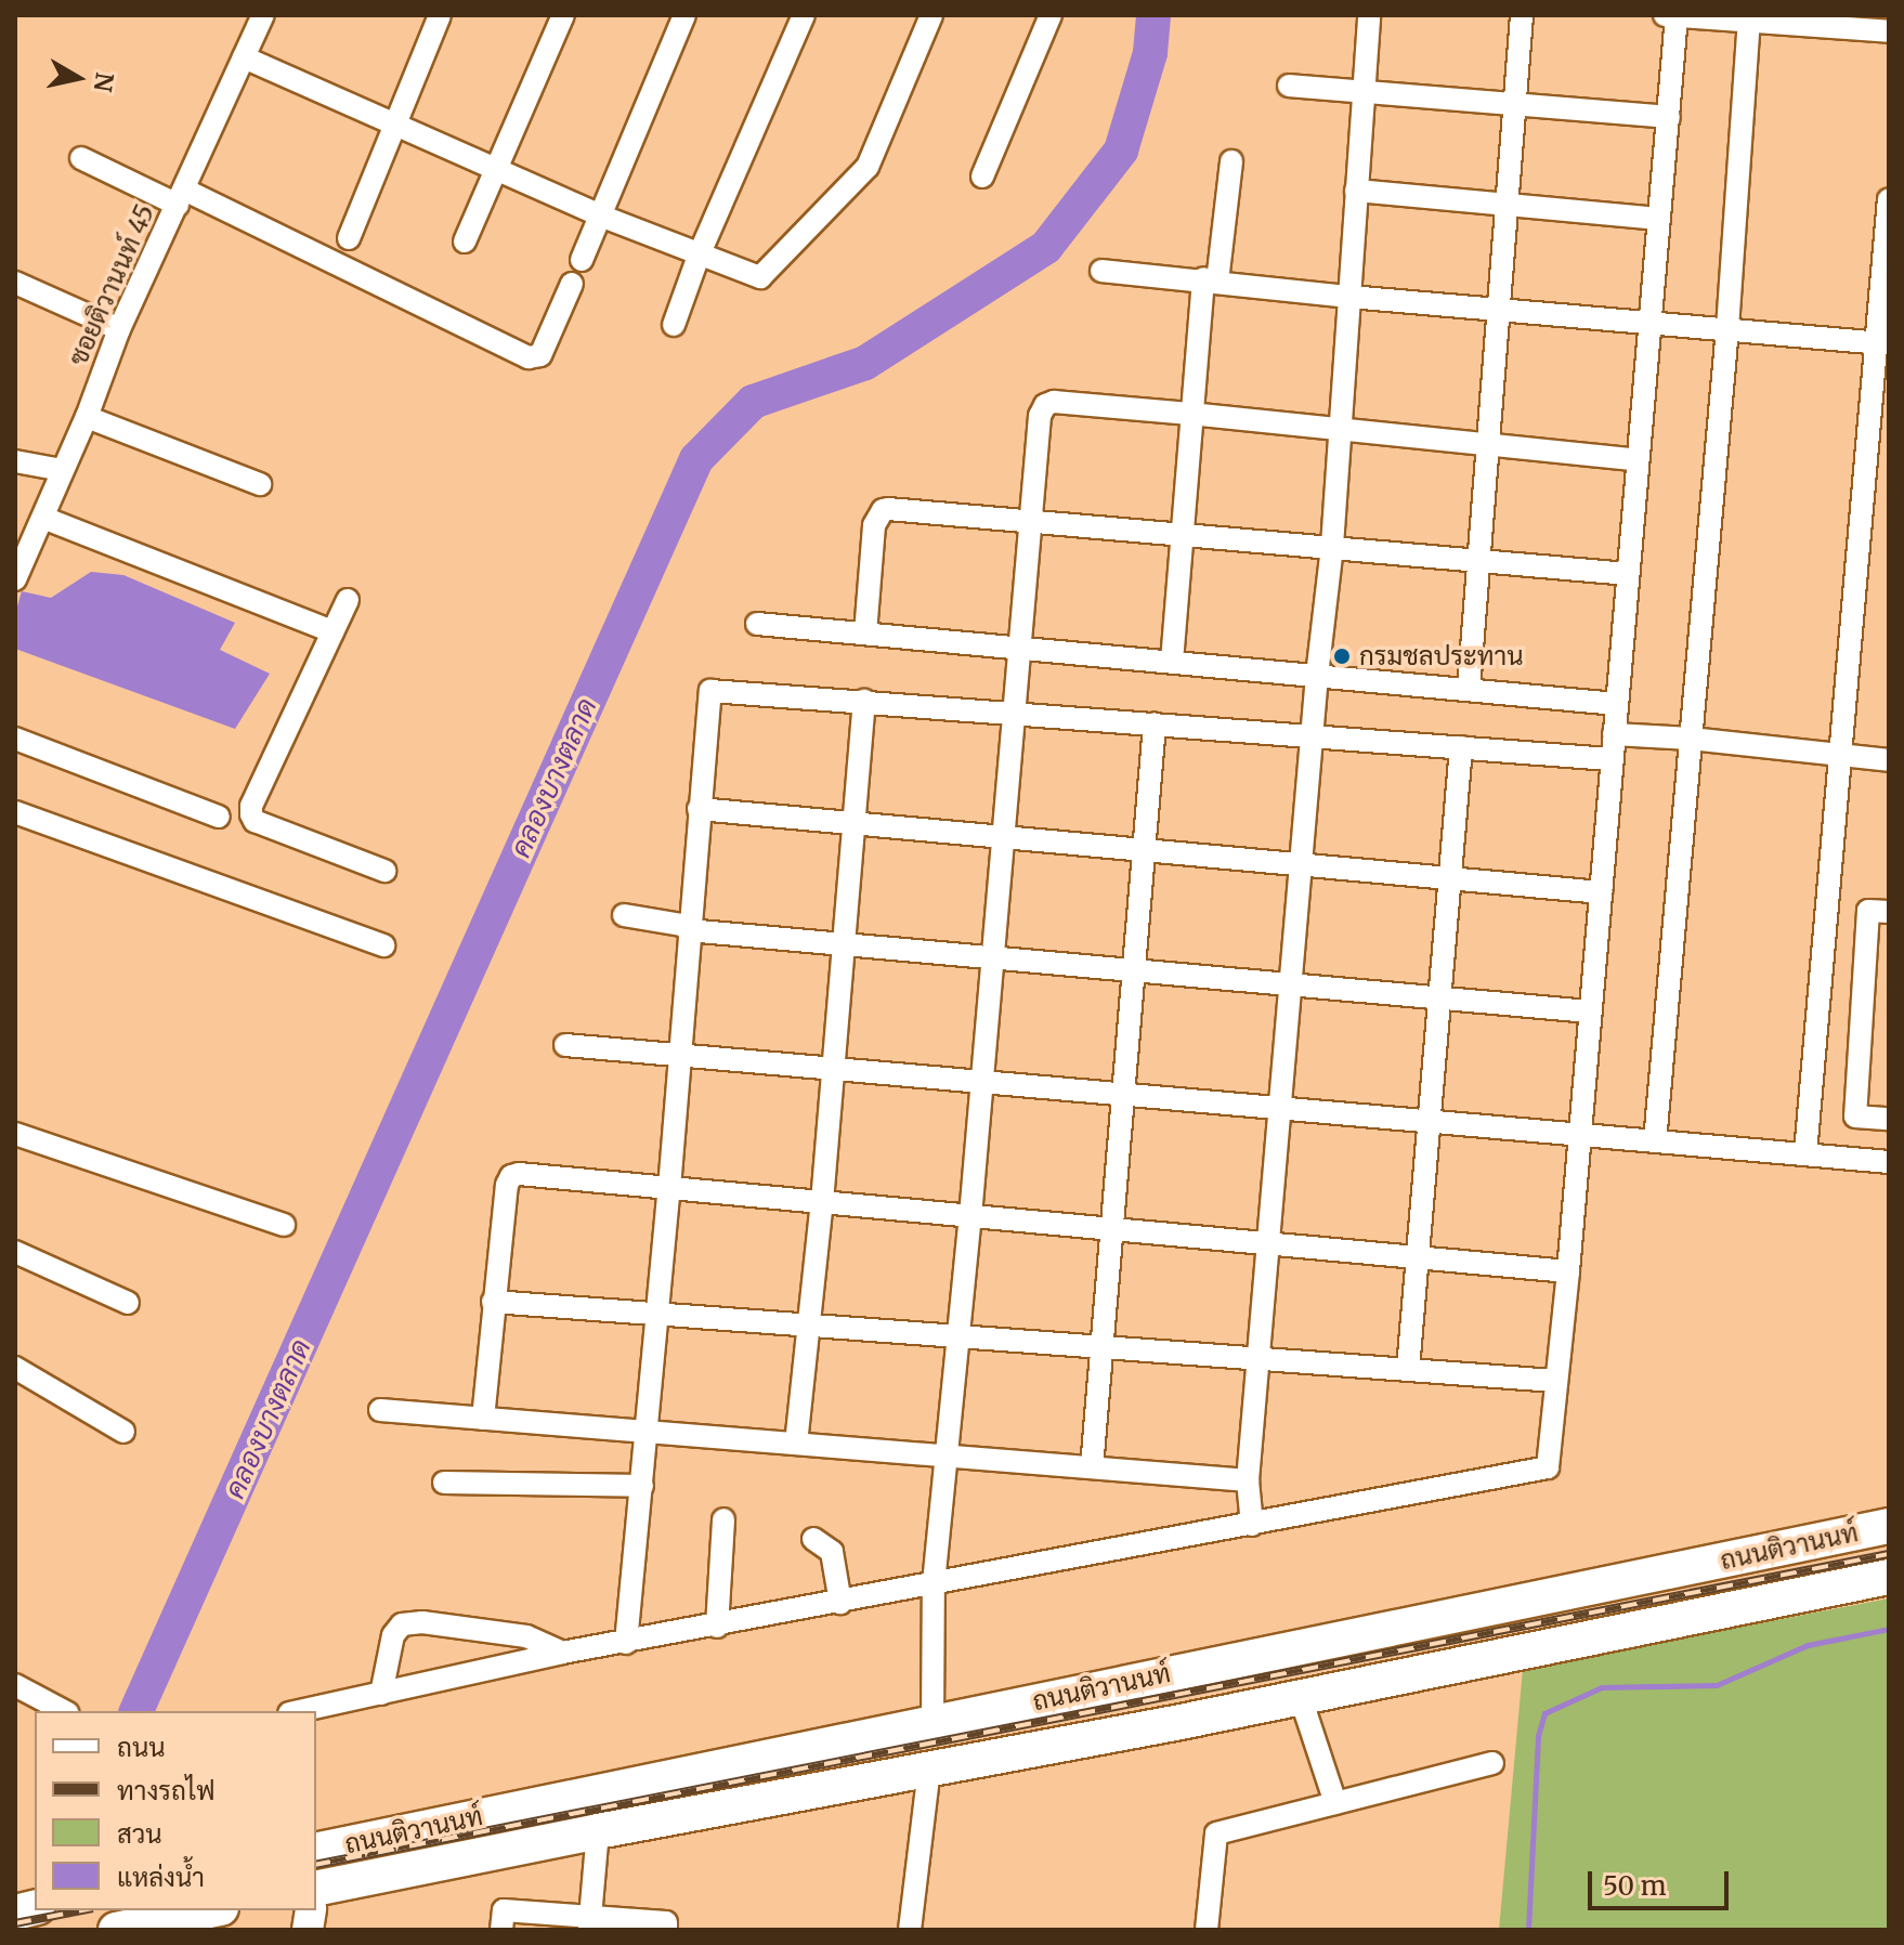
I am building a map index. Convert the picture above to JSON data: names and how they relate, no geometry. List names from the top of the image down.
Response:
{
  "streets": {
    "main road": ["ถนนติวานนท์"],
    "street": ["ซอยติวานนท์ 45"]
  },
  "water": ["คลองบางตลาด"],
  "places": ["กรมชลประทาน"],
  "legend": [
    "ถนน",
    "ทางรถไฟ",
    "สวน",
    "แหล่งน้ำ"
  ],
  "scale_bar": "50 m",
  "north": "right"
}
